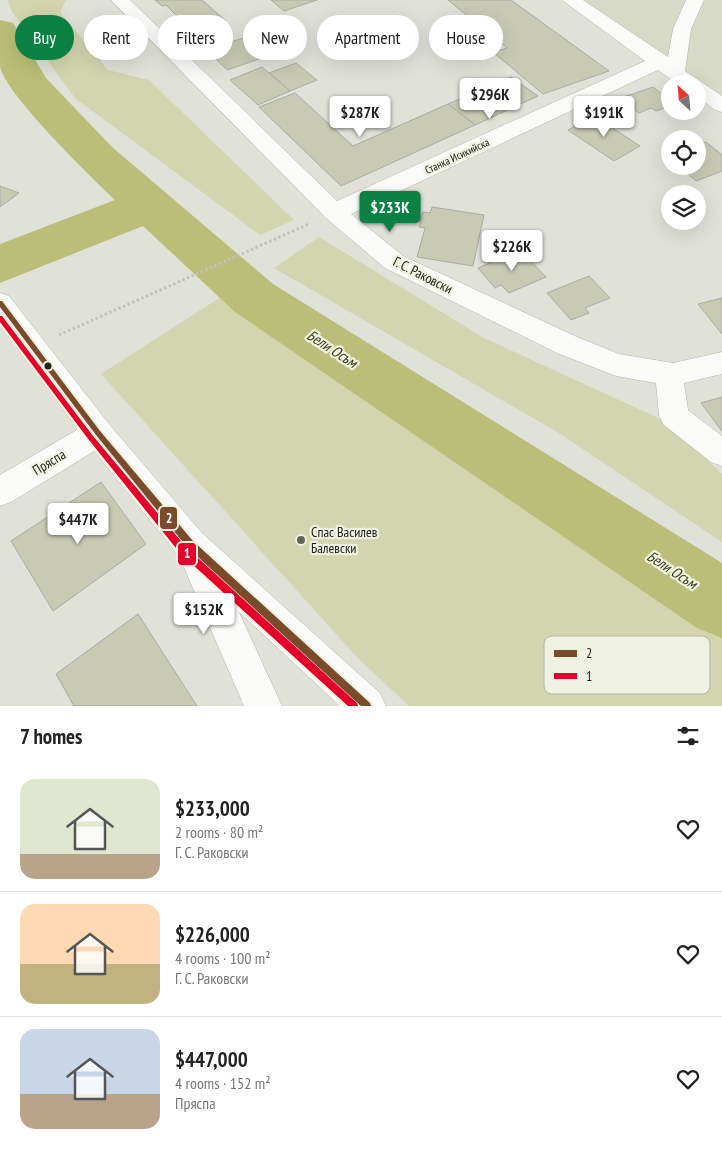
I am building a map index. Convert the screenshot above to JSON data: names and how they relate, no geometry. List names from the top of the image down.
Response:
{
  "streets": {
    "street": ["Станка Исикийска", "Г. С. Раковски", "Пряспа"]
  },
  "crossings": [
    ["Станка Исикийска", "Г. С. Раковски"]
  ],
  "water": ["Бели Осъм"],
  "places": ["Спас Василев Балевски"],
  "lines": ["transit line 2", "transit line 1"],
  "legend": ["2", "1"],
  "north": "top left",
  "page": {
    "chip": [
      "Buy",
      "Rent",
      "Filters",
      "New",
      "Apartment",
      "House"
    ],
    "price": [
      "$296K",
      "$287K",
      "$191K",
      "$233K",
      "$226K",
      "$447K",
      "$152K"
    ],
    "heading": "7 homes",
    "list": [
      {
        "name": "$233,000",
        "note": "2 rooms · 80 m² · Г. С. Раковски"
      },
      {
        "name": "$226,000",
        "note": "4 rooms · 100 m² · Г. С. Раковски"
      },
      {
        "name": "$447,000",
        "note": "4 rooms · 152 m² · Пряспа"
      }
    ]
  }
}
